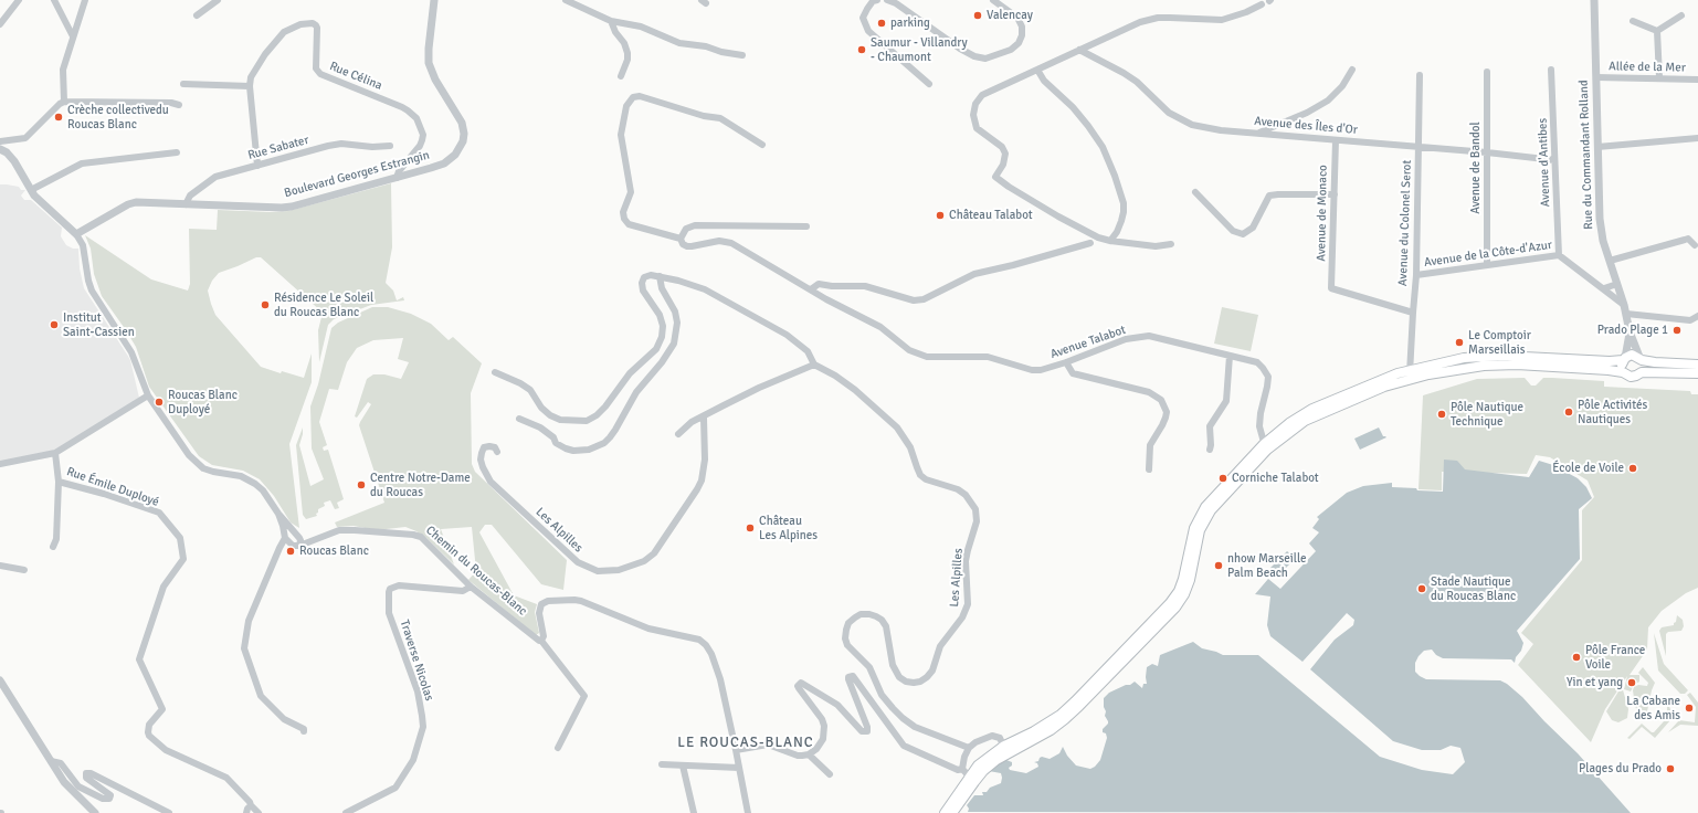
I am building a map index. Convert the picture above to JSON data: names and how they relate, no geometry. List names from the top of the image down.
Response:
{
  "streets": {
    "street": [
      "Allée de la Mer",
      "Rue Célina",
      "Avenue des Îles d'Or",
      "Rue Sabater",
      "Rue du Commandant Rolland",
      "Avenue d'Antibes",
      "Avenue de Bandol",
      "Boulevard Georges Estrangin",
      "Avenue de Monaco",
      "Avenue du Colonel Serot",
      "Avenue de la Côte-d'Azur",
      "Avenue Talabot",
      "Rue Émile Duployé",
      "Les Alpilles",
      "Chemin du Roucas-Blanc",
      "Traverse Nicolas"
    ]
  },
  "crossings": [
    ["Allée de la Mer", "Rue du Commandant Rolland"],
    ["Rue Célina", "Boulevard Georges Estrangin"],
    ["Avenue des Îles d'Or", "Avenue d'Antibes"],
    ["Avenue des Îles d'Or", "Avenue de Bandol"],
    ["Avenue des Îles d'Or", "Avenue de Monaco"],
    ["Avenue des Îles d'Or", "Avenue du Colonel Serot"],
    ["Rue Sabater", "Boulevard Georges Estrangin"],
    ["Rue du Commandant Rolland", "Avenue de la Côte-d'Azur"],
    ["Avenue d'Antibes", "Avenue de la Côte-d'Azur"],
    ["Avenue de Bandol", "Avenue de la Côte-d'Azur"],
    ["Avenue de Monaco", "Avenue du Colonel Serot"],
    ["Avenue du Colonel Serot", "Avenue de la Côte-d'Azur"],
    ["Chemin du Roucas-Blanc", "Traverse Nicolas"]
  ],
  "districts": ["LE ROUCAS-BLANC"],
  "places": [
    "Valencay",
    "parking",
    "Saumur - Villandry - Chaumont",
    "Crèche collectivedu Roucas Blanc",
    "Château Talabot",
    "Résidence Le Soleil du Roucas Blanc",
    "Institut Saint-Cassien",
    "Prado Plage 1",
    "Le Comptoir Marseillais",
    "Roucas Blanc Duployé",
    "Pôle Activités Nautiques",
    "Pôle Nautique Technique",
    "École de Voile",
    "Corniche Talabot",
    "Centre Notre-Dame du Roucas",
    "Château Les Alpines",
    "Roucas Blanc",
    "nhow Marseille Palm Beach",
    "Stade Nautique du Roucas Blanc",
    "Pôle France Voile",
    "Yin et yang",
    "La Cabane des Amis",
    "Plages du Prado"
  ]
}
